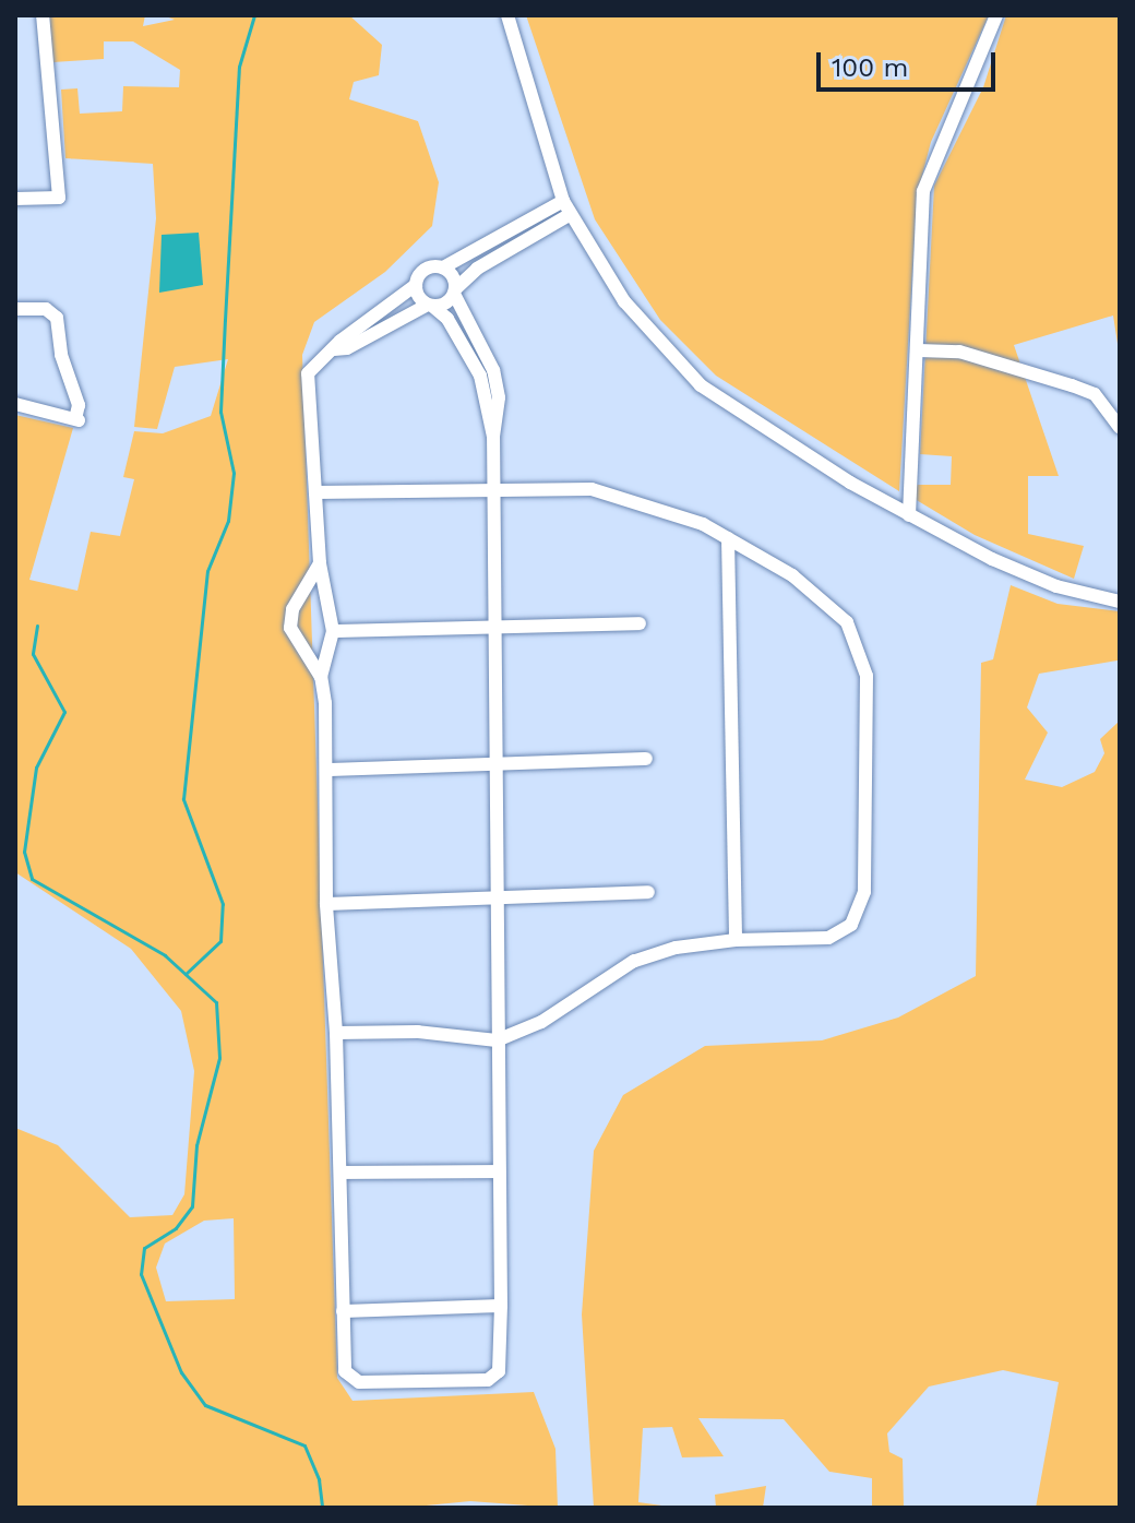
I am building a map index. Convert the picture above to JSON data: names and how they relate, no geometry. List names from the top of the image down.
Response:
{
  "scale_bar": "100 m"
}
